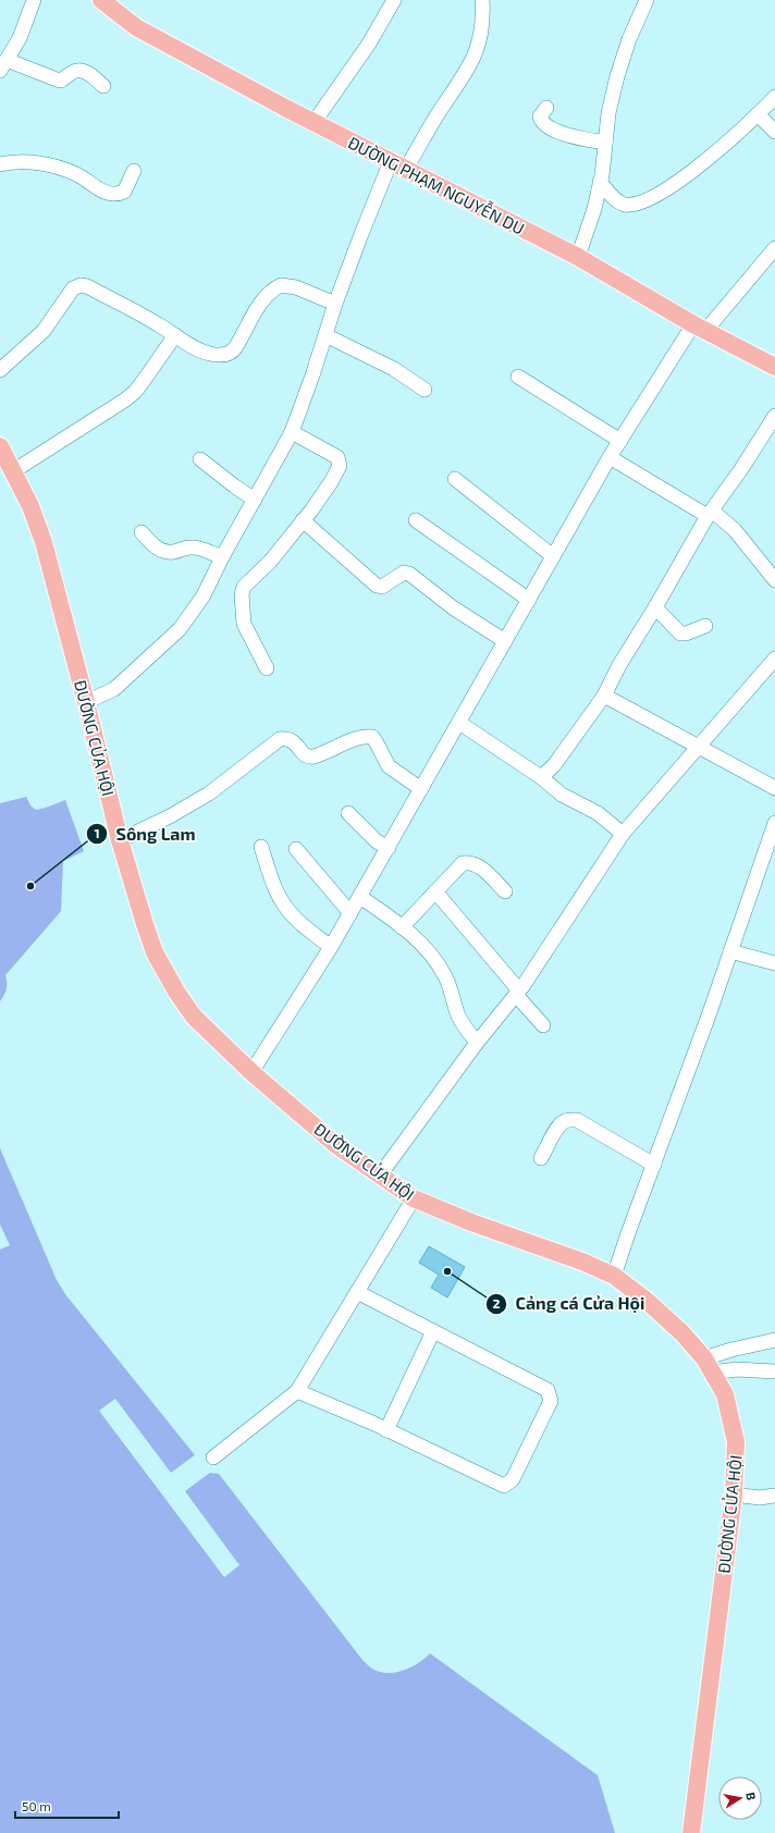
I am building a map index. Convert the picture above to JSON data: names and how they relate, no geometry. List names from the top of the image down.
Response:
{
  "streets": {
    "main road": ["ĐƯỜNG PHẠM NGUYỄN DU", "ĐƯỜNG CỬA HỘI"]
  },
  "places": ["Sông Lam", "Cảng cá Cửa Hội"],
  "scale_bar": "50 m",
  "north": "right"
}
